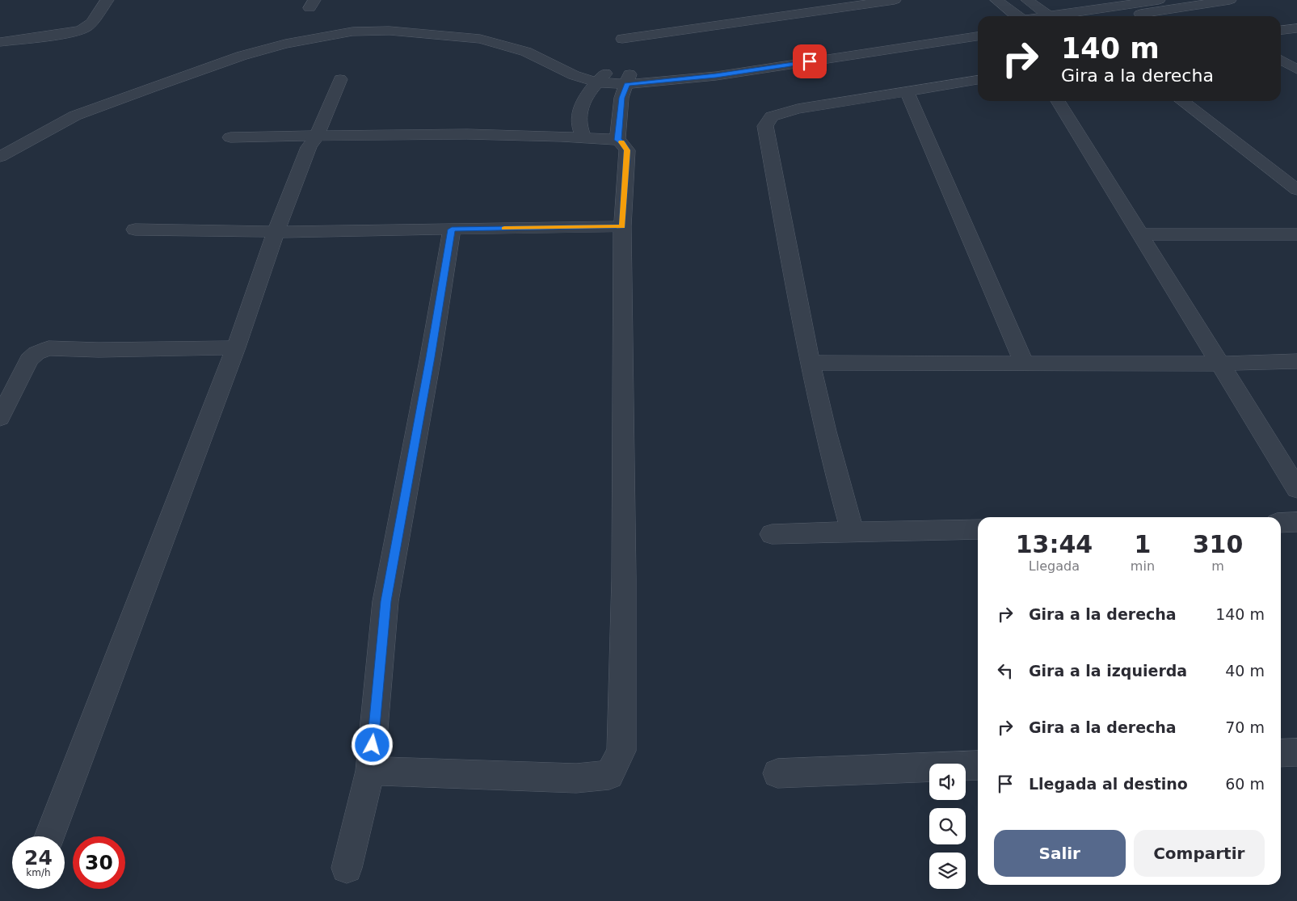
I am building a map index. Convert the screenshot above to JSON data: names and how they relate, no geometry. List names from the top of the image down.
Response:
{
  "page": {
    "turn": ["140 m", "Gira a la derecha"],
    "eta": [
      "13:44",
      "Llegada",
      "1",
      "min",
      "310",
      "m"
    ],
    "list": [
      {
        "name": "Gira a la derecha",
        "value": "140 m"
      },
      {
        "name": "Gira a la izquierda",
        "value": "40 m"
      },
      {
        "name": "Gira a la derecha",
        "value": "70 m"
      },
      {
        "name": "Llegada al destino",
        "value": "60 m"
      }
    ],
    "buttons": ["Salir", "Compartir"],
    "speed": "24 km/h",
    "limit": "30"
  }
}
